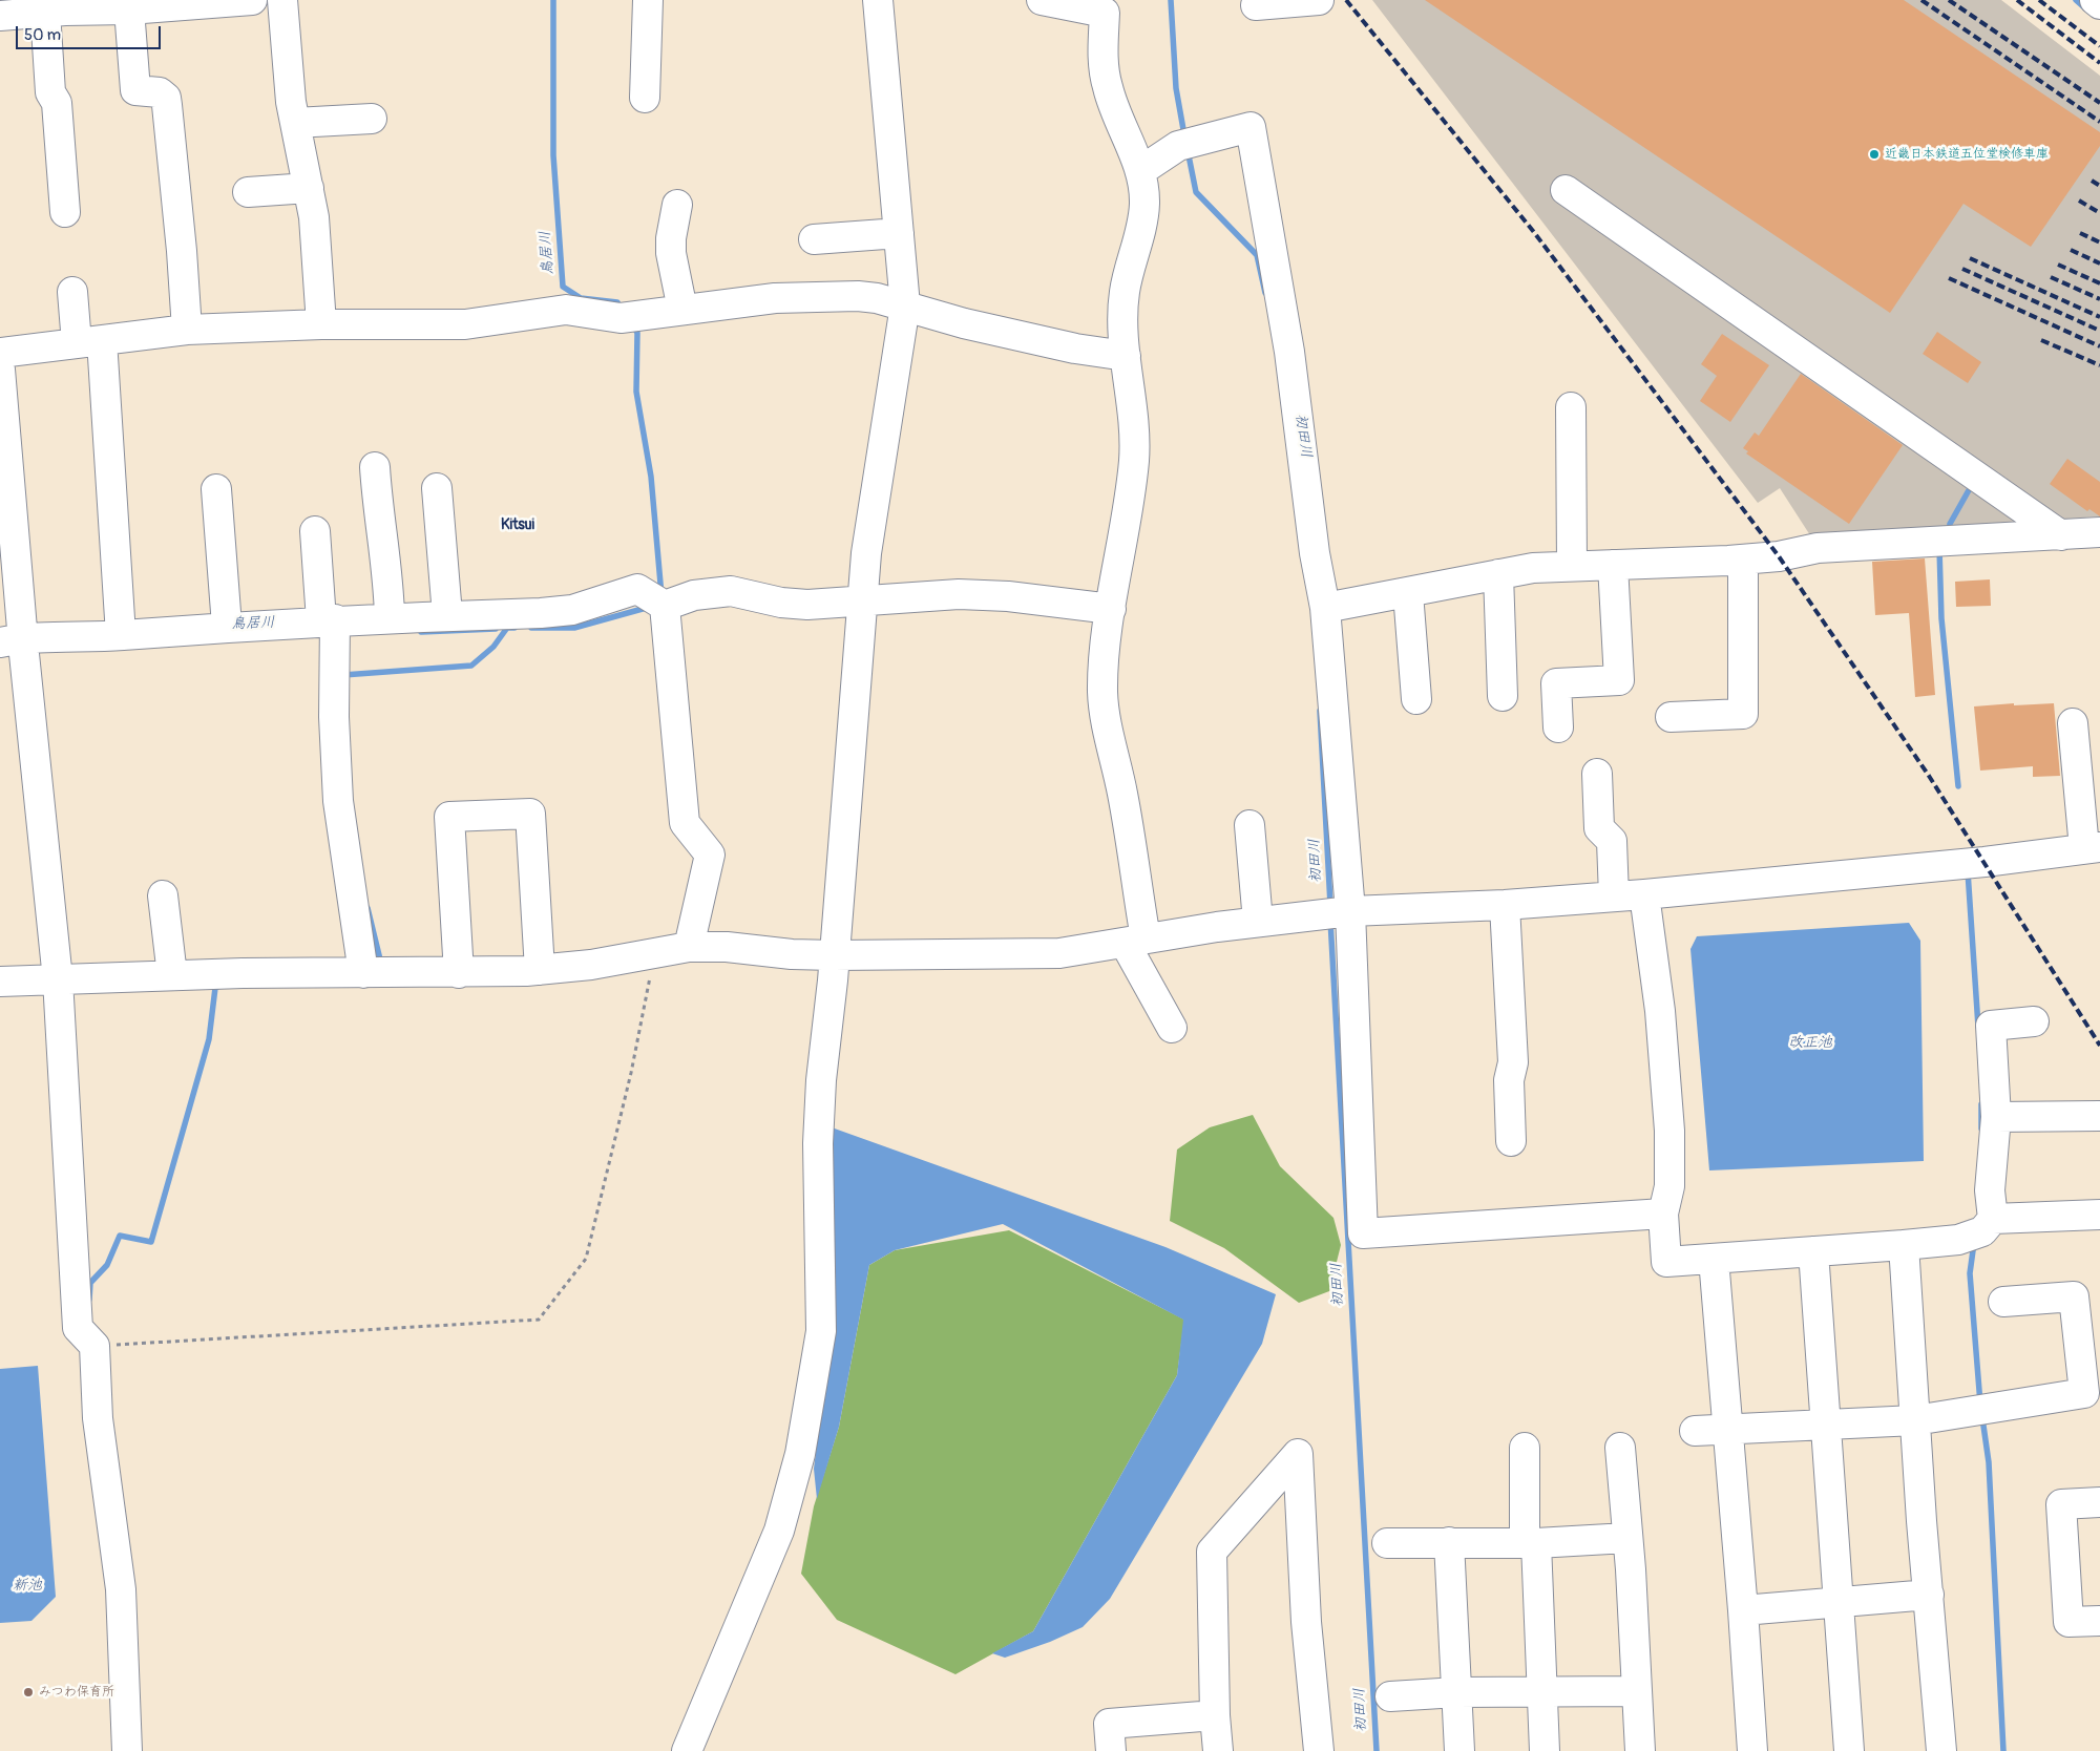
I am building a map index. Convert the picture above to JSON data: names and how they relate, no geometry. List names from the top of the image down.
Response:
{
  "districts": ["Kitsui"],
  "water": [
    "鳥居川",
    "初田川",
    "改正池",
    "新池"
  ],
  "places": ["近畿日本鉄道五位堂検修車庫", "みつわ保育所"],
  "scale_bar": "50 m"
}
